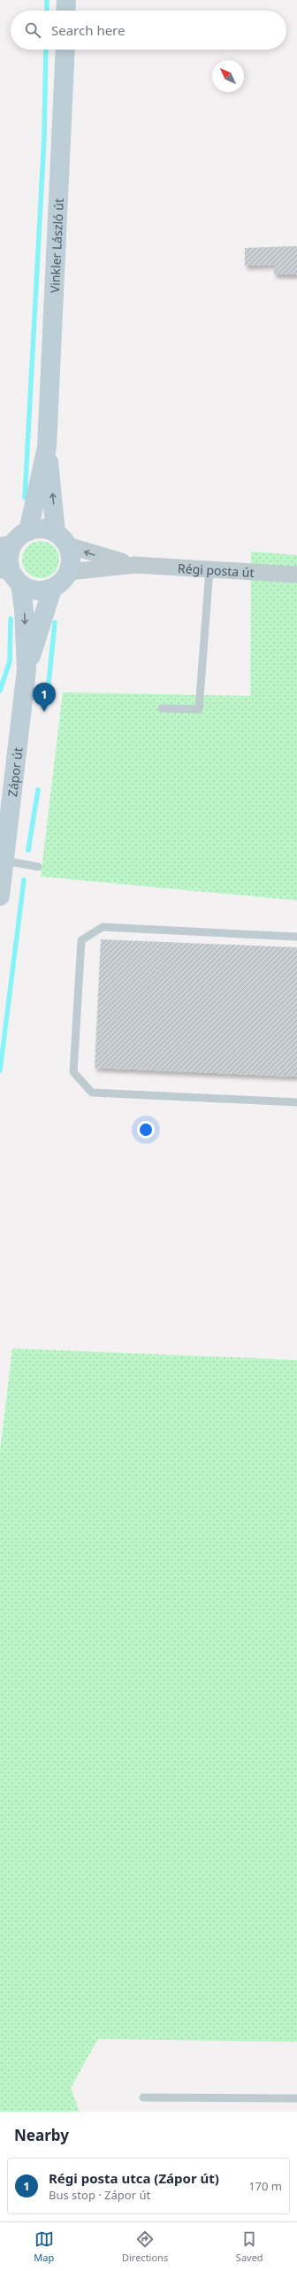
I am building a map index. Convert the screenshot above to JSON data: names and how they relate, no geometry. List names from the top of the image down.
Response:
{
  "streets": {
    "street": ["Vinkler László út", "Régi posta út", "Zápor út"]
  },
  "crossings": [
    ["Vinkler László út", "Régi posta út"],
    ["Vinkler László út", "Zápor út"],
    ["Régi posta út", "Zápor út"]
  ],
  "north": "top left",
  "page": {
    "search": "Search here",
    "pins": "1",
    "heading": "Nearby",
    "list": [
      {
        "mark": "1",
        "name": "Régi posta utca (Zápor út)",
        "note": "Bus stop · Zápor út",
        "value": "170 m"
      }
    ],
    "nav": ["Map", "Directions", "Saved"]
  }
}
